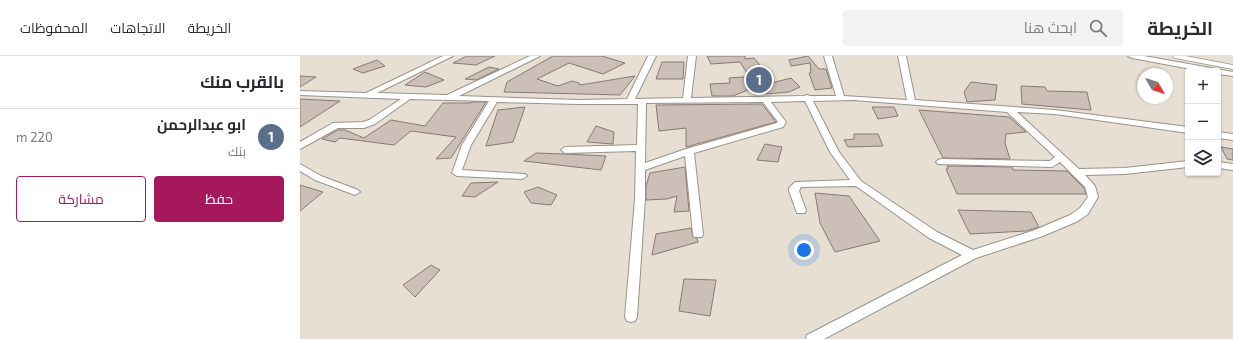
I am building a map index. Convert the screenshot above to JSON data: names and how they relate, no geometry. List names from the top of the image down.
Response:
{
  "north": "bottom right",
  "page": {
    "header": "الخريطة",
    "search": "ابحث هنا",
    "nav": ["الخريطة", "الاتجاهات", "المحفوظات"],
    "heading": "بالقرب منك",
    "pins": "1",
    "map_buttons": ["+", "−"],
    "list": [
      {
        "mark": "1",
        "name": "ابو عبدالرحمن",
        "note": "بنك",
        "value": "220 m"
      }
    ],
    "buttons": ["حفظ", "مشاركة"]
  }
}
